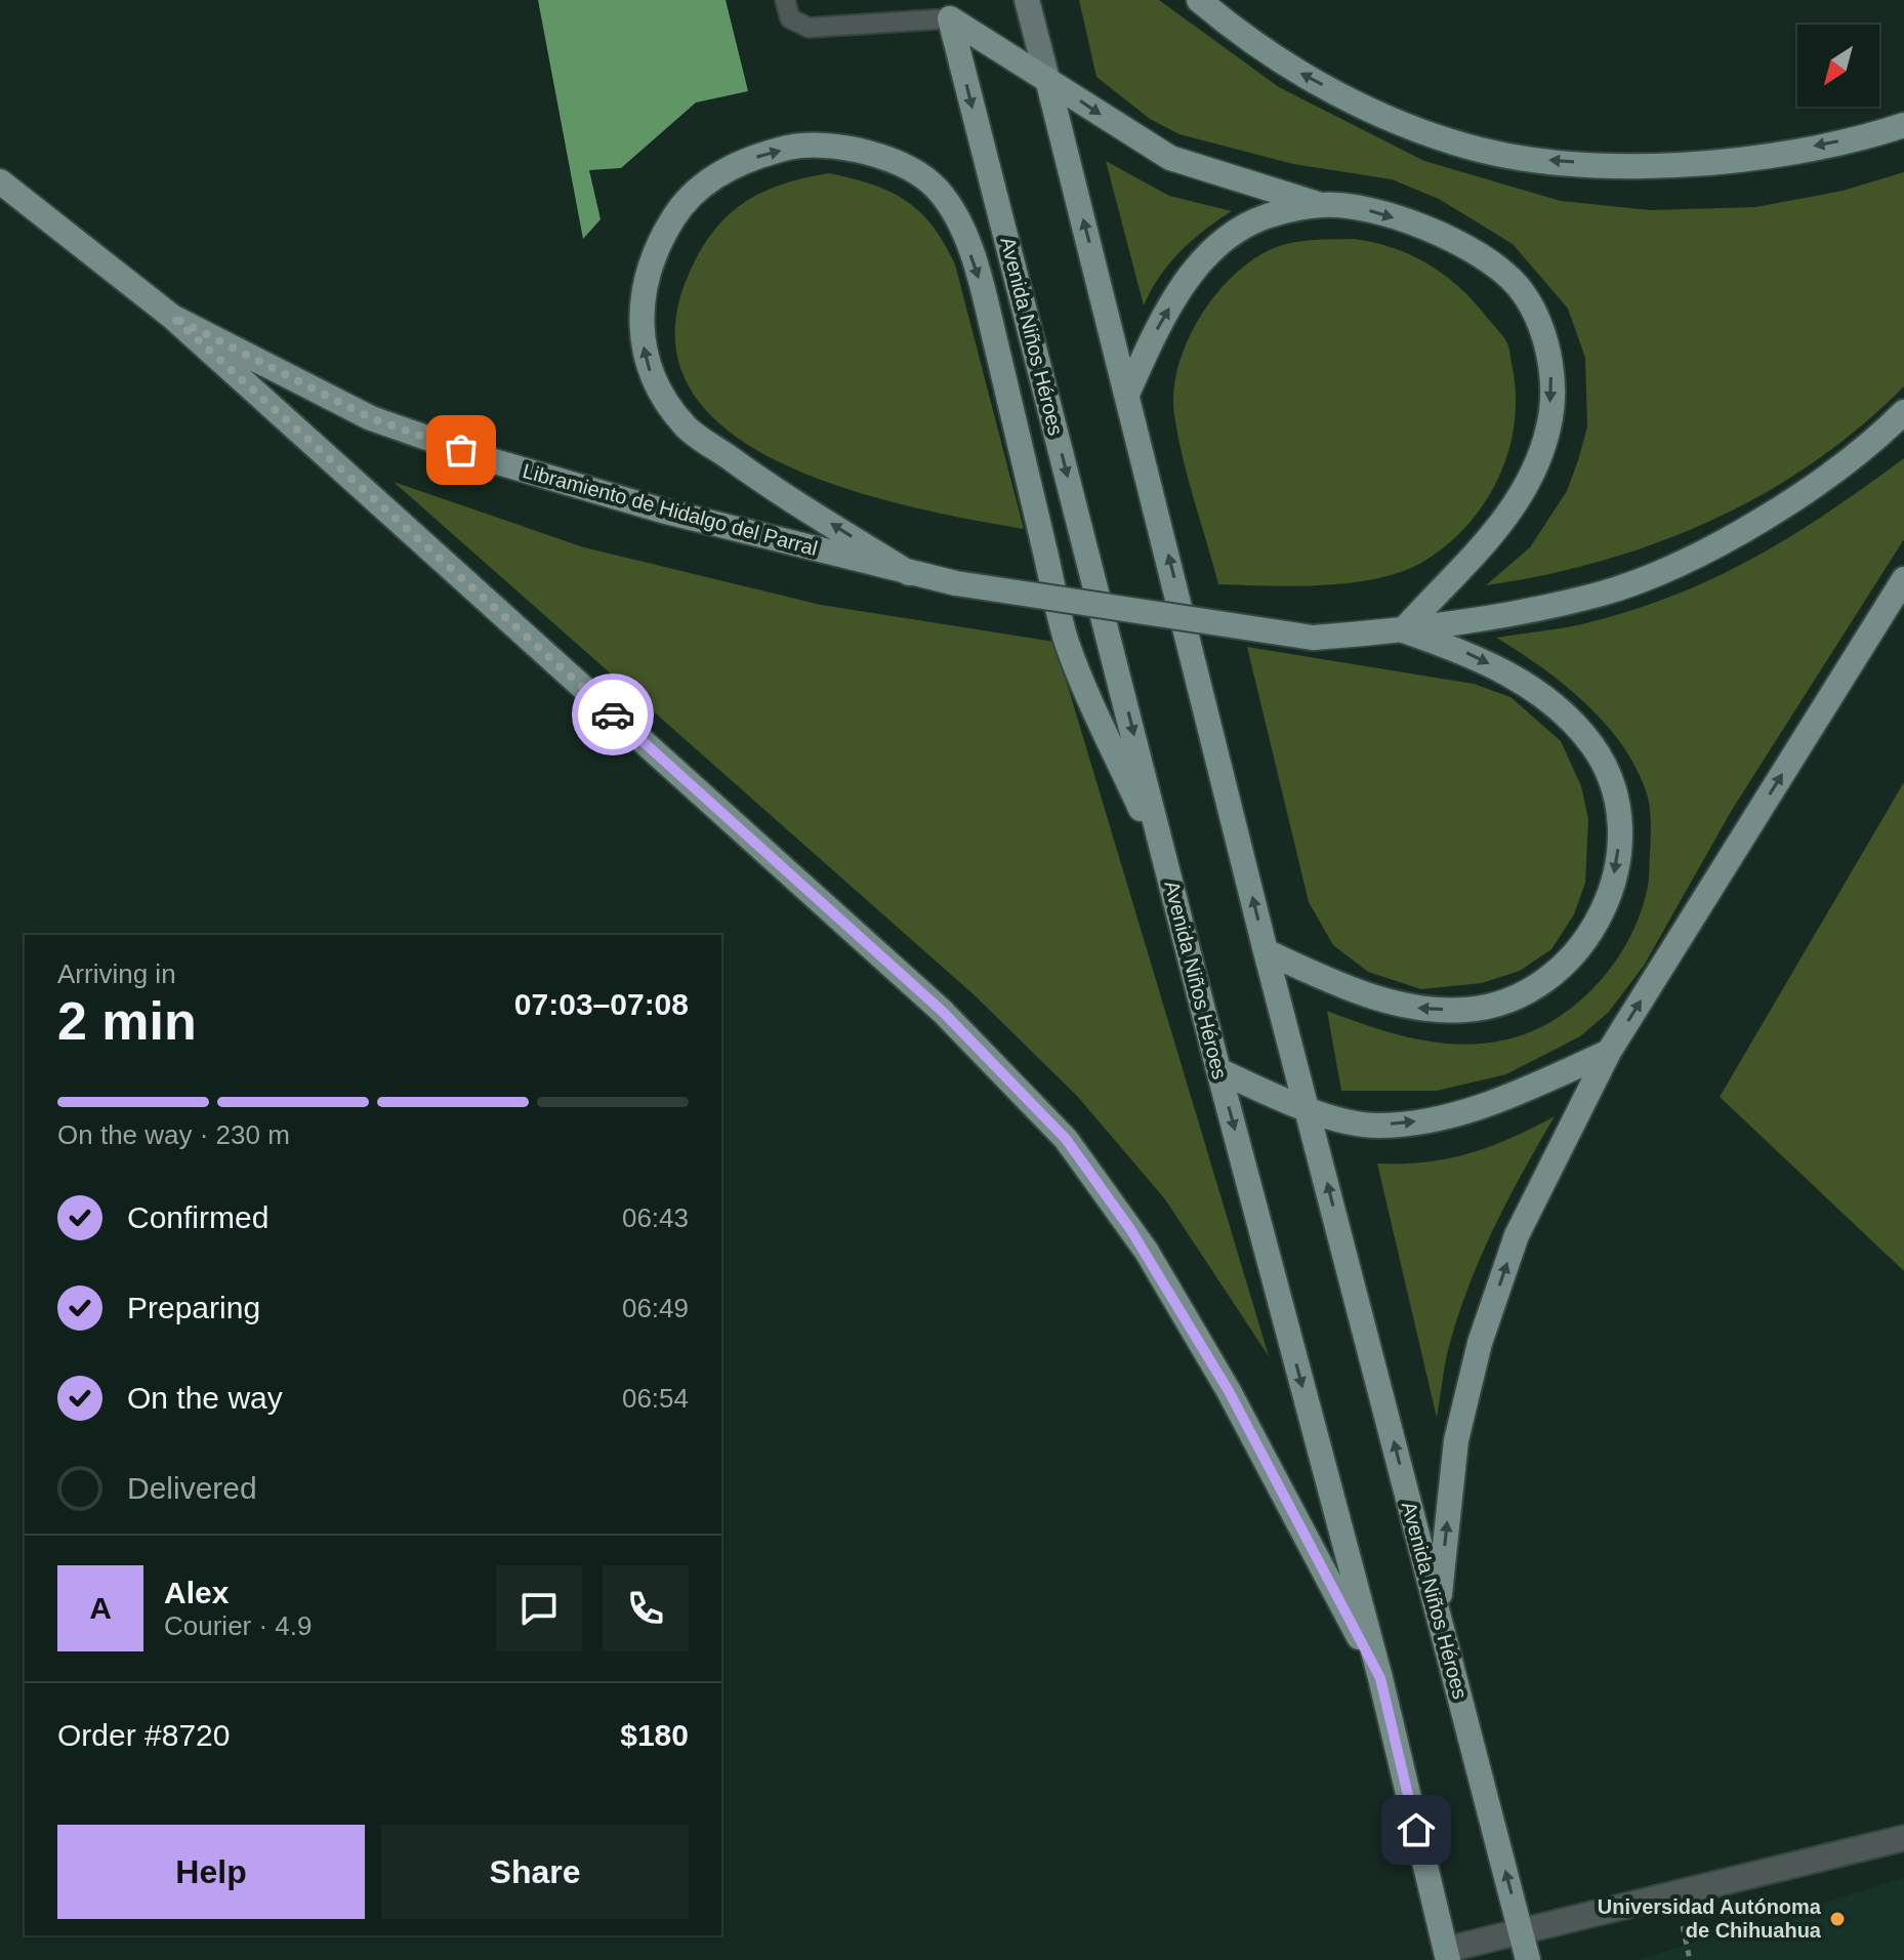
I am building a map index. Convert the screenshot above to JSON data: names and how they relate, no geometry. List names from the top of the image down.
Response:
{
  "streets": {
    "main road": ["Avenida Niños Héroes", "Libramiento de Hidalgo del Parral"]
  },
  "places": ["Universidad Autónoma de Chihuahua"],
  "north": "bottom left",
  "page": {
    "heading": ["2 min", "Arriving in", "07:03–07:08"],
    "panel": [
      "Alex",
      "Courier · 4.9",
      "Order #8720",
      "$180"
    ],
    "bar": "On the way · 230 m",
    "list": [
      ["Confirmed", "06:43"],
      ["Preparing", "06:49"],
      ["On the way", "06:54"],
      "Delivered"
    ],
    "round": "A",
    "buttons": ["Help", "Share"]
  }
}
